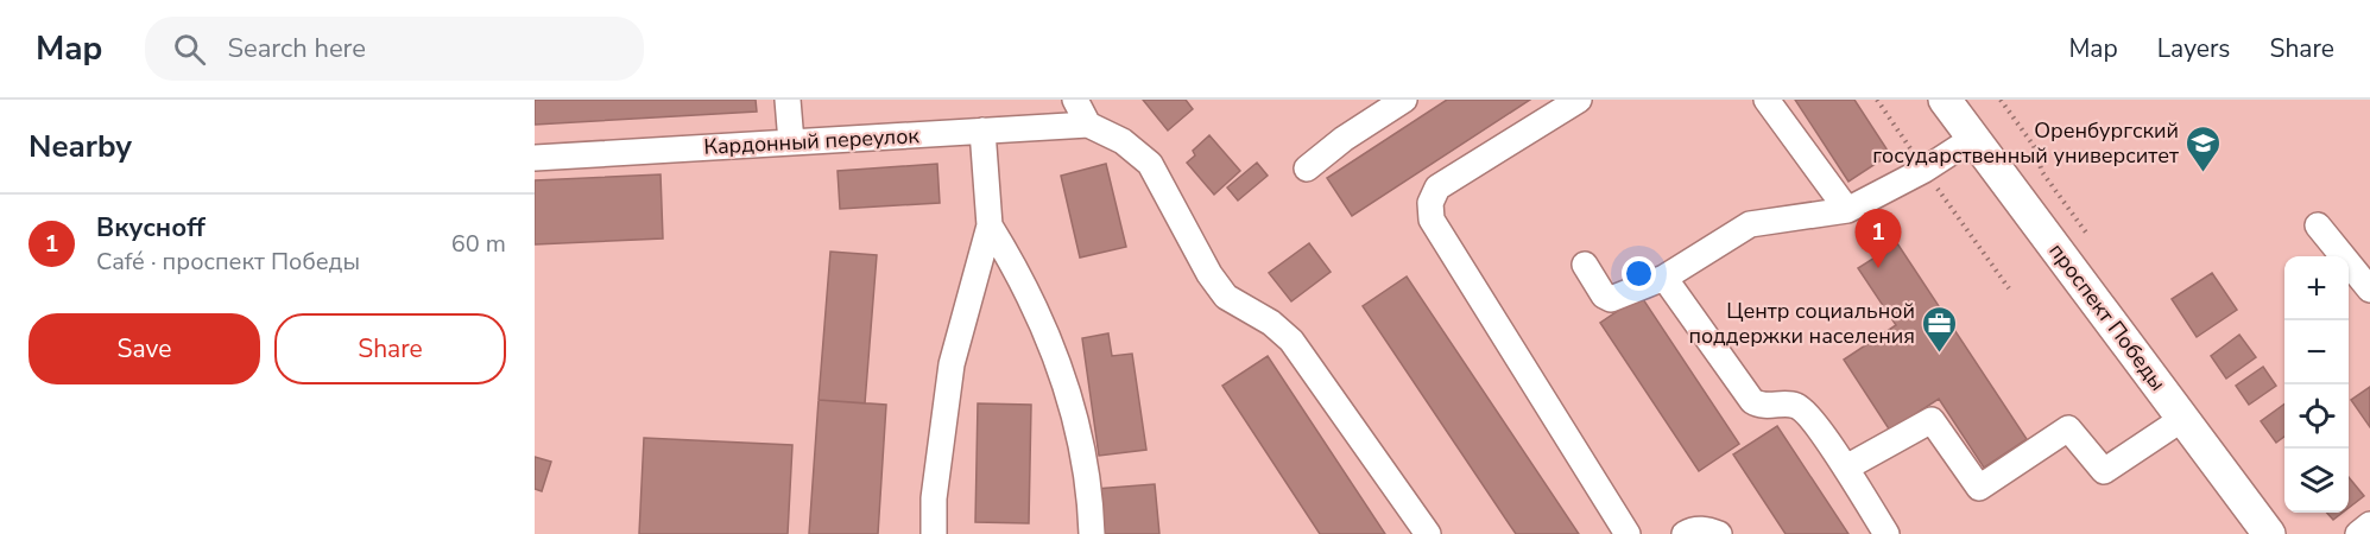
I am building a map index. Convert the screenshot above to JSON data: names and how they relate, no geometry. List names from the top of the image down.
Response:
{
  "streets": {
    "main road": ["проспект Победы"],
    "street": ["Кардонный переулок"]
  },
  "places": {
    "school or university": ["Оренбургский государственный университет"],
    "office": ["Центр социальной поддержки населения"]
  },
  "page": {
    "header": "Map",
    "search": "Search here",
    "nav": ["Map", "Layers", "Share"],
    "heading": "Nearby",
    "list": [
      {
        "mark": "1",
        "name": "Вкусноff",
        "note": "Café · проспект Победы",
        "value": "60 m"
      }
    ],
    "pins": "1",
    "map_buttons": ["+", "−"],
    "buttons": ["Save", "Share"]
  }
}
